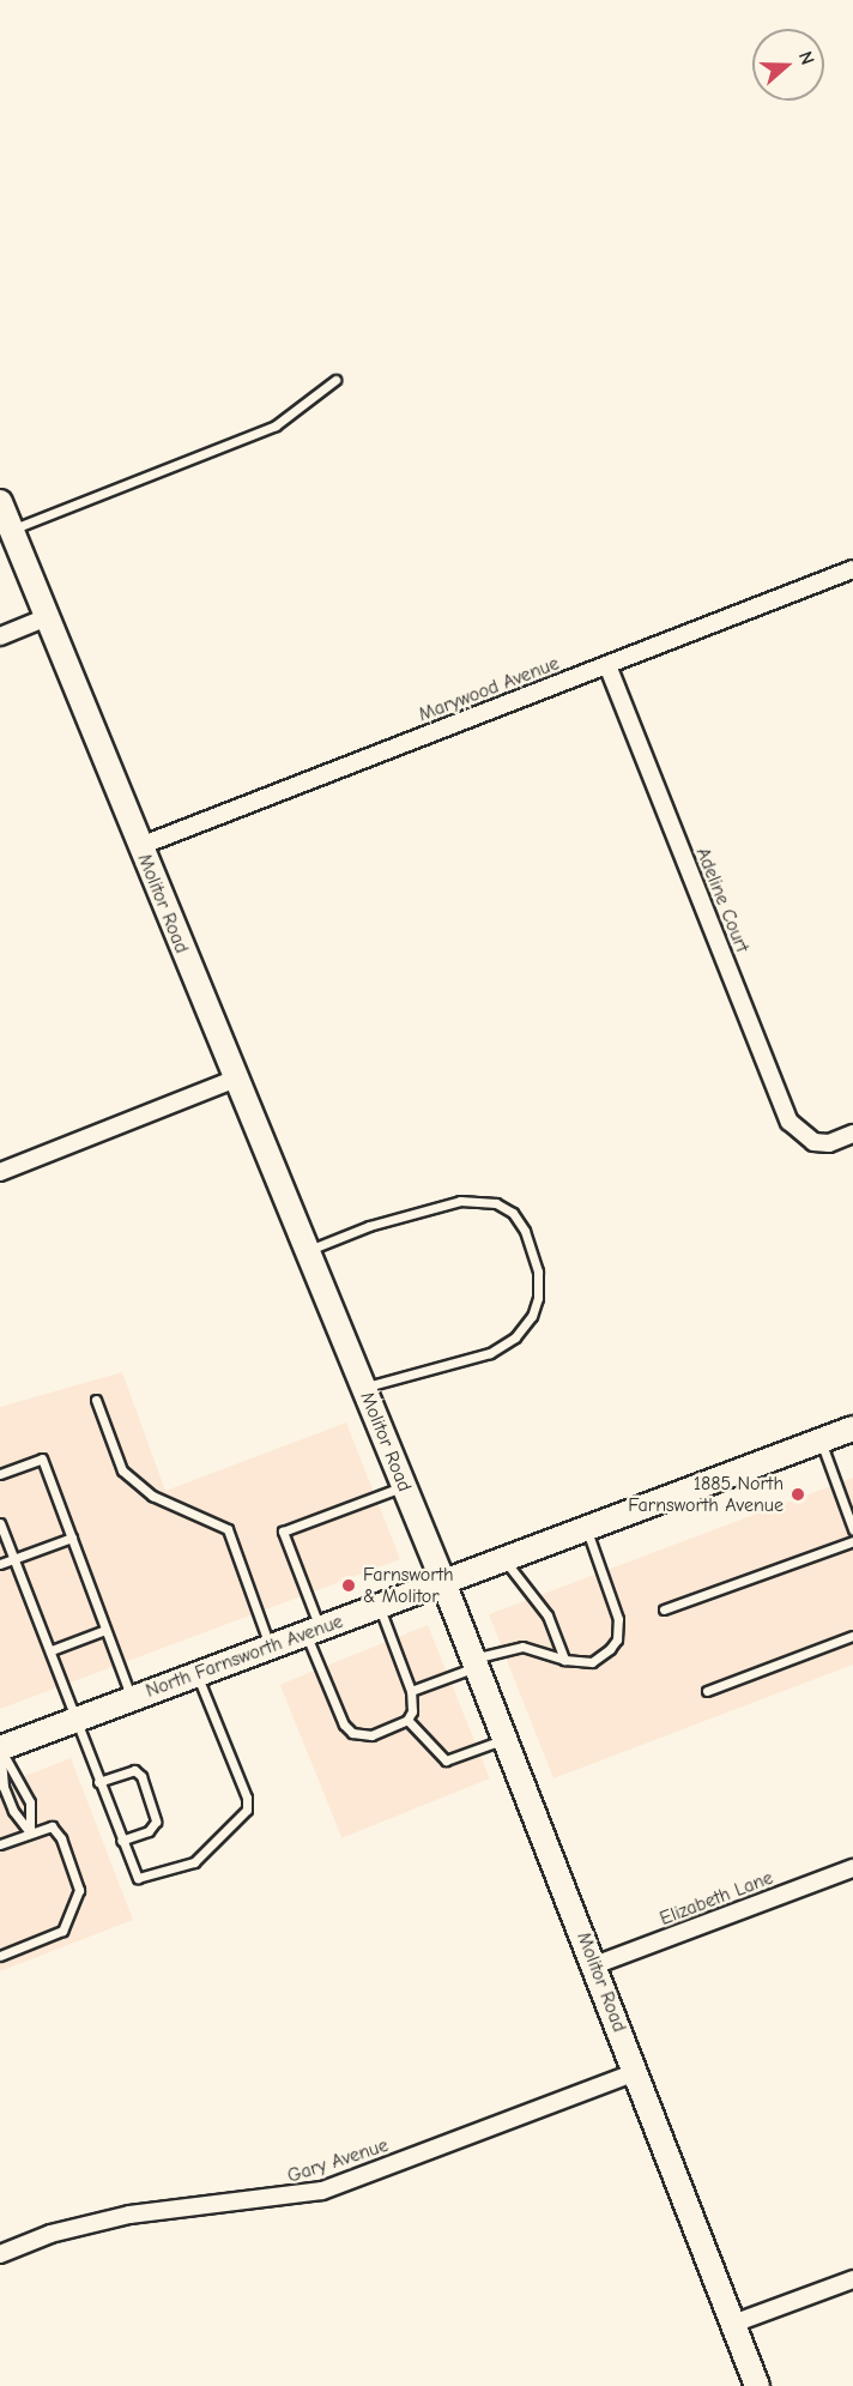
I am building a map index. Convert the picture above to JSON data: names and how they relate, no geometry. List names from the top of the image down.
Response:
{
  "streets": {
    "street": [
      "Marywood Avenue",
      "Adeline Court",
      "Molitor Road",
      "North Farnsworth Avenue",
      "Elizabeth Lane",
      "Gary Avenue"
    ]
  },
  "crossings": [
    ["Marywood Avenue", "Adeline Court"],
    ["Marywood Avenue", "Molitor Road"],
    ["Molitor Road", "North Farnsworth Avenue"],
    ["Molitor Road", "Elizabeth Lane"],
    ["Molitor Road", "Gary Avenue"]
  ],
  "places": ["1885 North Farnsworth Avenue", "Farnsworth & Molitor"],
  "north": "right"
}
